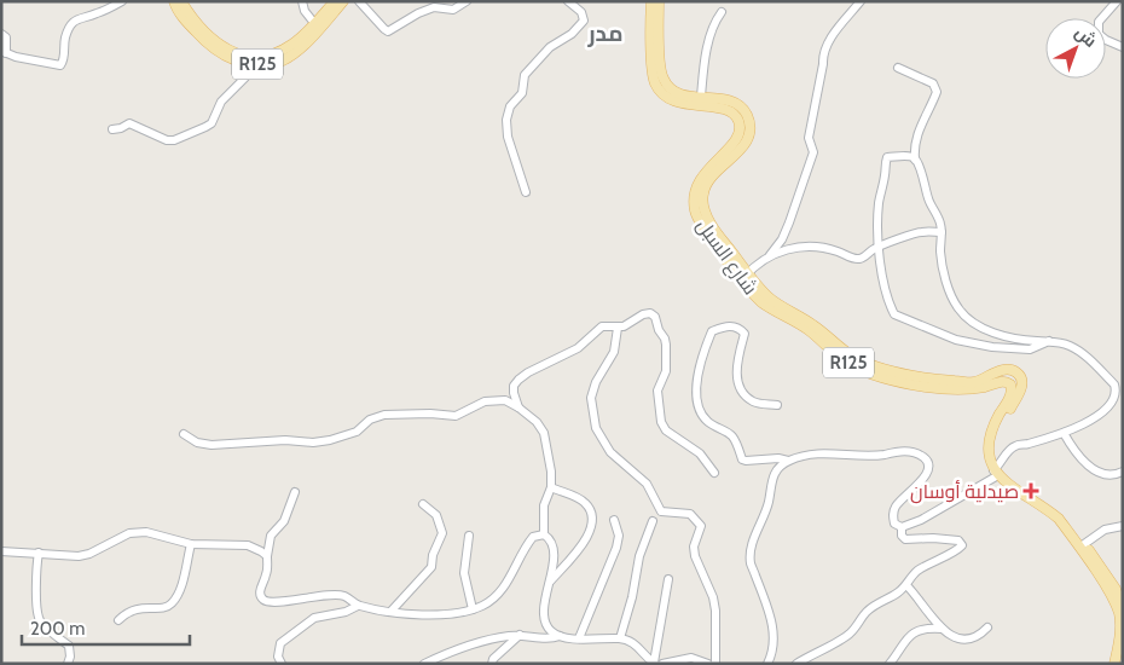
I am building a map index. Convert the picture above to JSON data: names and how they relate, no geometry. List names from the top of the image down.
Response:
{
  "streets": {
    "main road": ["R125", "شارع السبل"]
  },
  "districts": ["مدر"],
  "places": {
    "health": ["صيدلية أوسان"]
  },
  "scale_bar": "200 m",
  "north": "top right"
}
